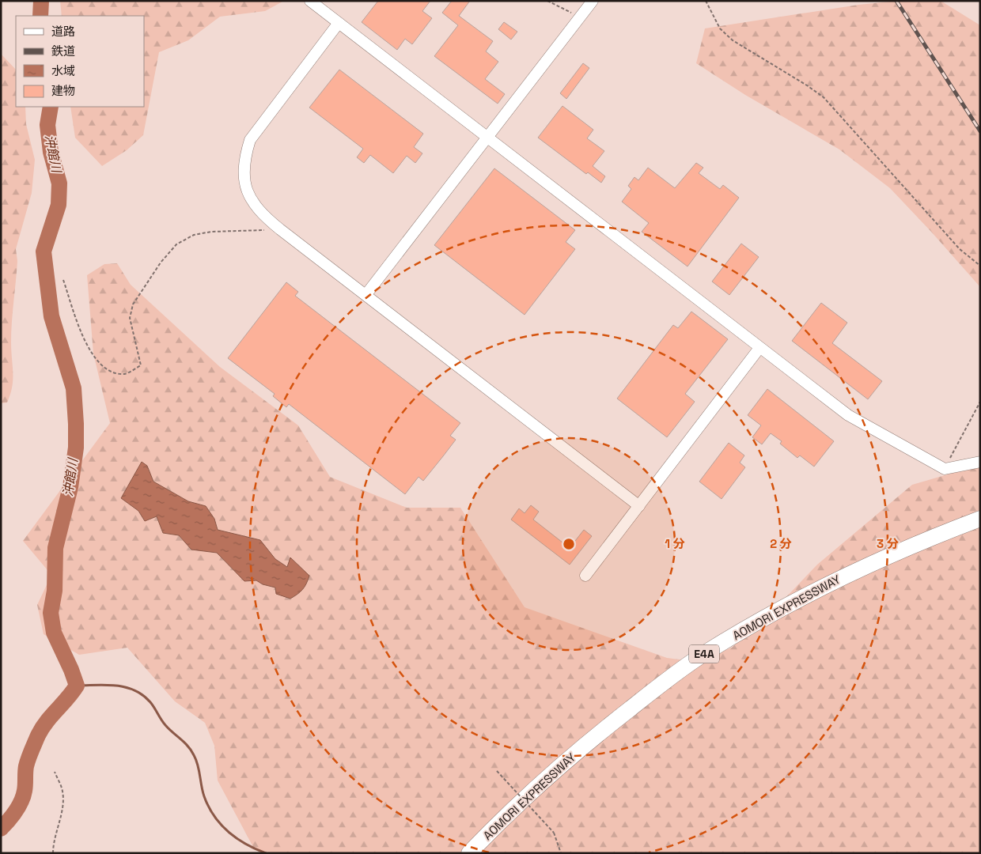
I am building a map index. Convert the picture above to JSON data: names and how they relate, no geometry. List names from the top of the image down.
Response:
{
  "streets": {
    "highway": ["AOMORI EXPRESSWAY", "E4A"]
  },
  "water": ["沖館川"],
  "legend": [
    "道路",
    "鉄道",
    "水域",
    "建物"
  ],
  "rings": ["1 分", "2 分", "3 分"]
}
